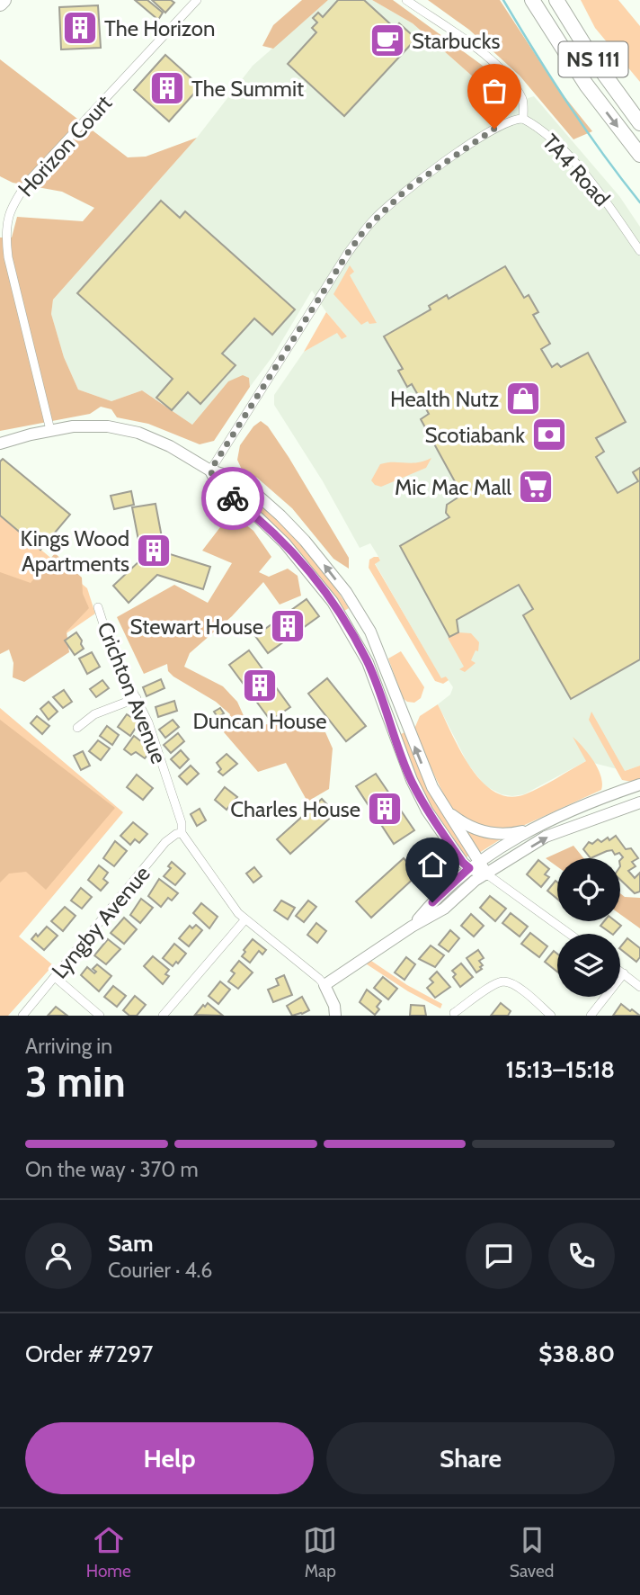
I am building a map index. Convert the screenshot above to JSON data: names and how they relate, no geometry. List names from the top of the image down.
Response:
{
  "streets": {
    "highway": ["NS 111"],
    "street": [
      "Horizon Court",
      "TA4 Road",
      "Crichton Avenue",
      "Lyngby Avenue"
    ]
  },
  "crossings": [
    ["Crichton Avenue", "Lyngby Avenue"]
  ],
  "places": {
    "building": [
      "The Horizon",
      "The Summit",
      "Kings Wood Apartments",
      "Stewart House",
      "Duncan House",
      "Charles House"
    ],
    "cafe": ["Starbucks"],
    "shop": ["Health Nutz"],
    "bank": ["Scotiabank"],
    "supermarket": ["Mic Mac Mall"]
  },
  "page": {
    "heading": ["3 min", "Arriving in", "15:13–15:18"],
    "panel": [
      "Sam",
      "Courier · 4.6",
      "Order #7297",
      "$38.80"
    ],
    "bar": "On the way · 370 m",
    "buttons": ["Help", "Share"],
    "tabs": ["Home", "Map", "Saved"]
  }
}
